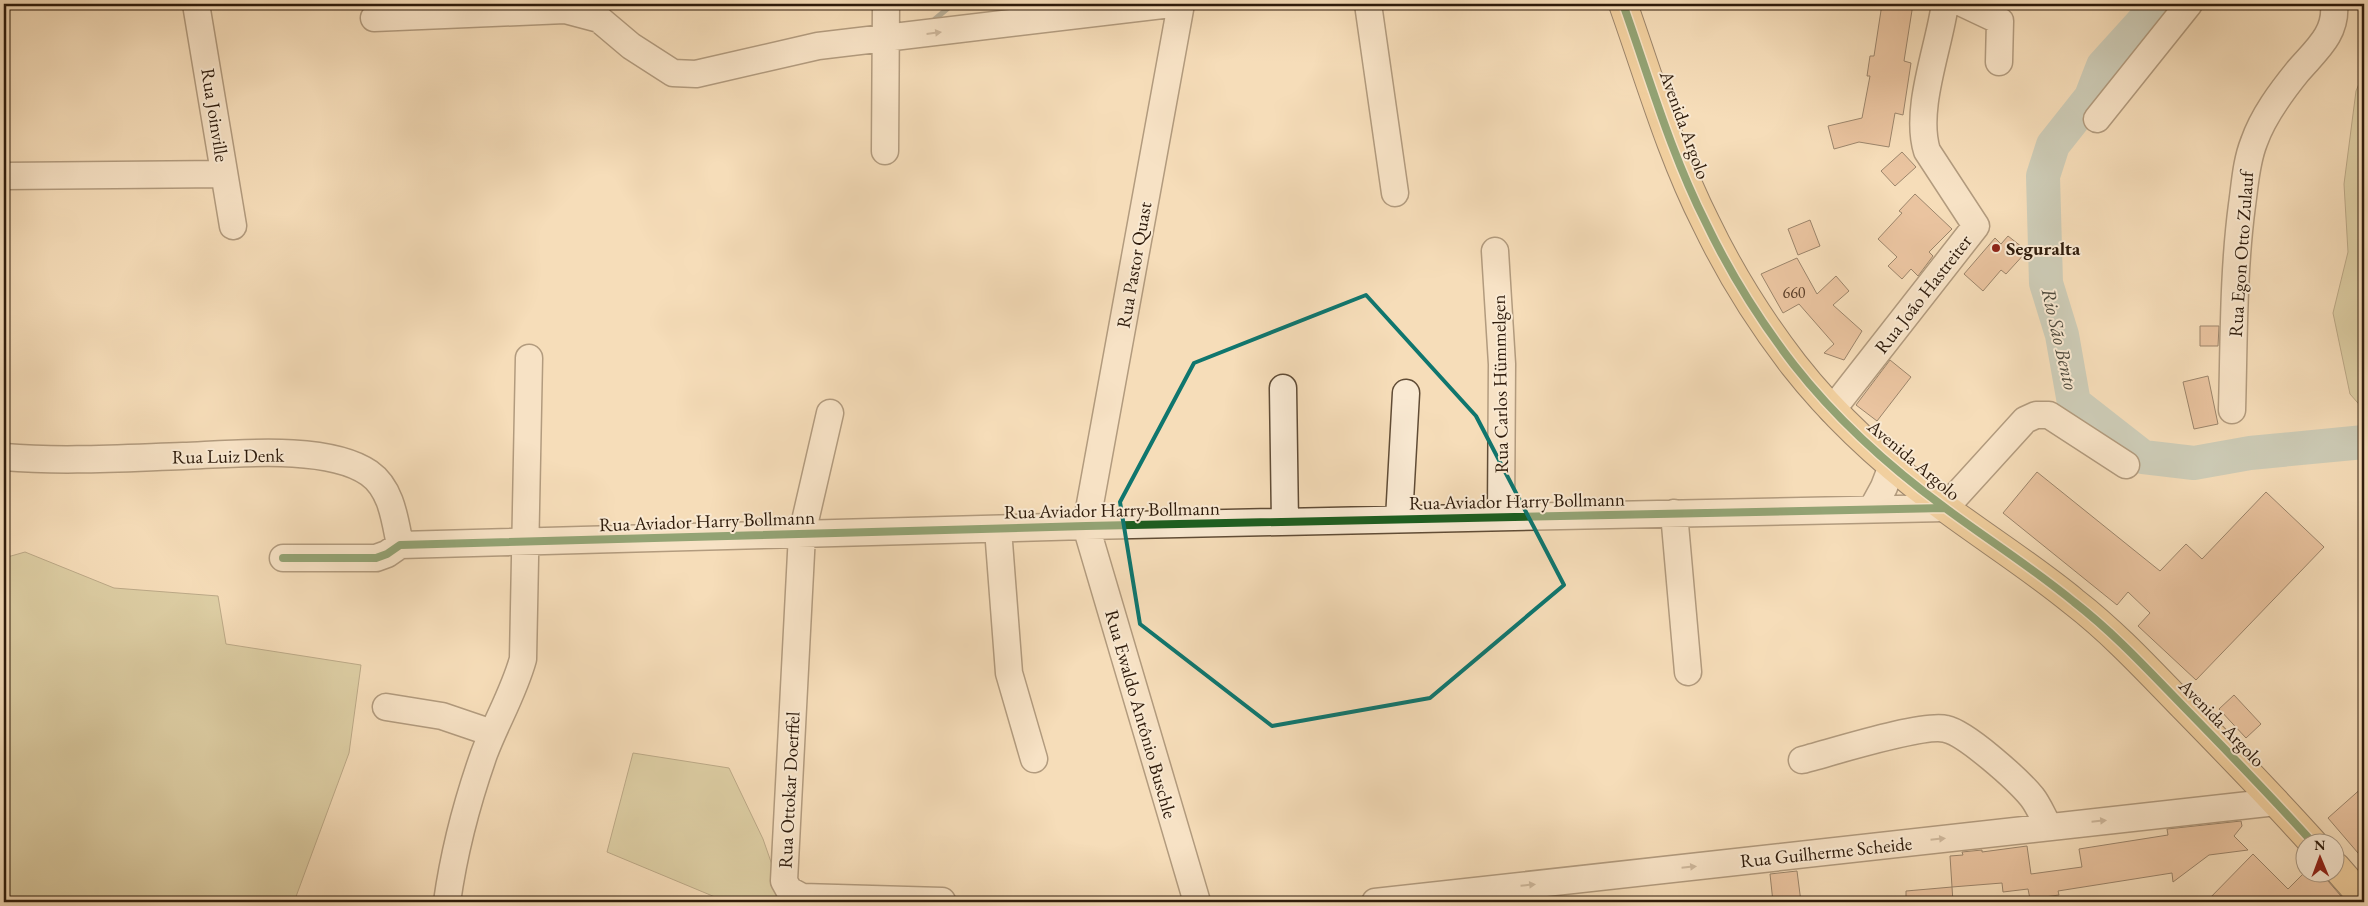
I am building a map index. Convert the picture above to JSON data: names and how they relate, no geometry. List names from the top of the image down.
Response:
{
  "streets": {
    "main road": ["Avenida Argolo"],
    "street": [
      "Rua Joinville",
      "Rua Egon Otto Zulauf",
      "Rua Pastor Quast",
      "Rua João Hastreiter",
      "Rua Carlos Hümmelgen",
      "Rua Luiz Denk",
      "Rua Aviador Harry Bollmann",
      "Rua Ewaldo Antônio Buschle",
      "Rua Ottokar Doerffel",
      "Rua Guilherme Scheide"
    ]
  },
  "crossings": [
    ["Avenida Argolo", "Rua João Hastreiter"],
    ["Avenida Argolo", "Rua Aviador Harry Bollmann"],
    ["Avenida Argolo", "Rua Guilherme Scheide"],
    ["Rua Pastor Quast", "Rua Aviador Harry Bollmann"],
    ["Rua Pastor Quast", "Rua Ewaldo Antônio Buschle"],
    ["Rua Carlos Hümmelgen", "Rua Aviador Harry Bollmann"],
    ["Rua Luiz Denk", "Rua Aviador Harry Bollmann"],
    ["Rua Aviador Harry Bollmann", "Rua Ewaldo Antônio Buschle"],
    ["Rua Aviador Harry Bollmann", "Rua Ottokar Doerffel"]
  ],
  "one_way": ["Rua Guilherme Scheide"],
  "water": ["Rio São Bento"],
  "places": ["Seguralta"],
  "house_numbers": ["660"],
  "north": "top"
}
